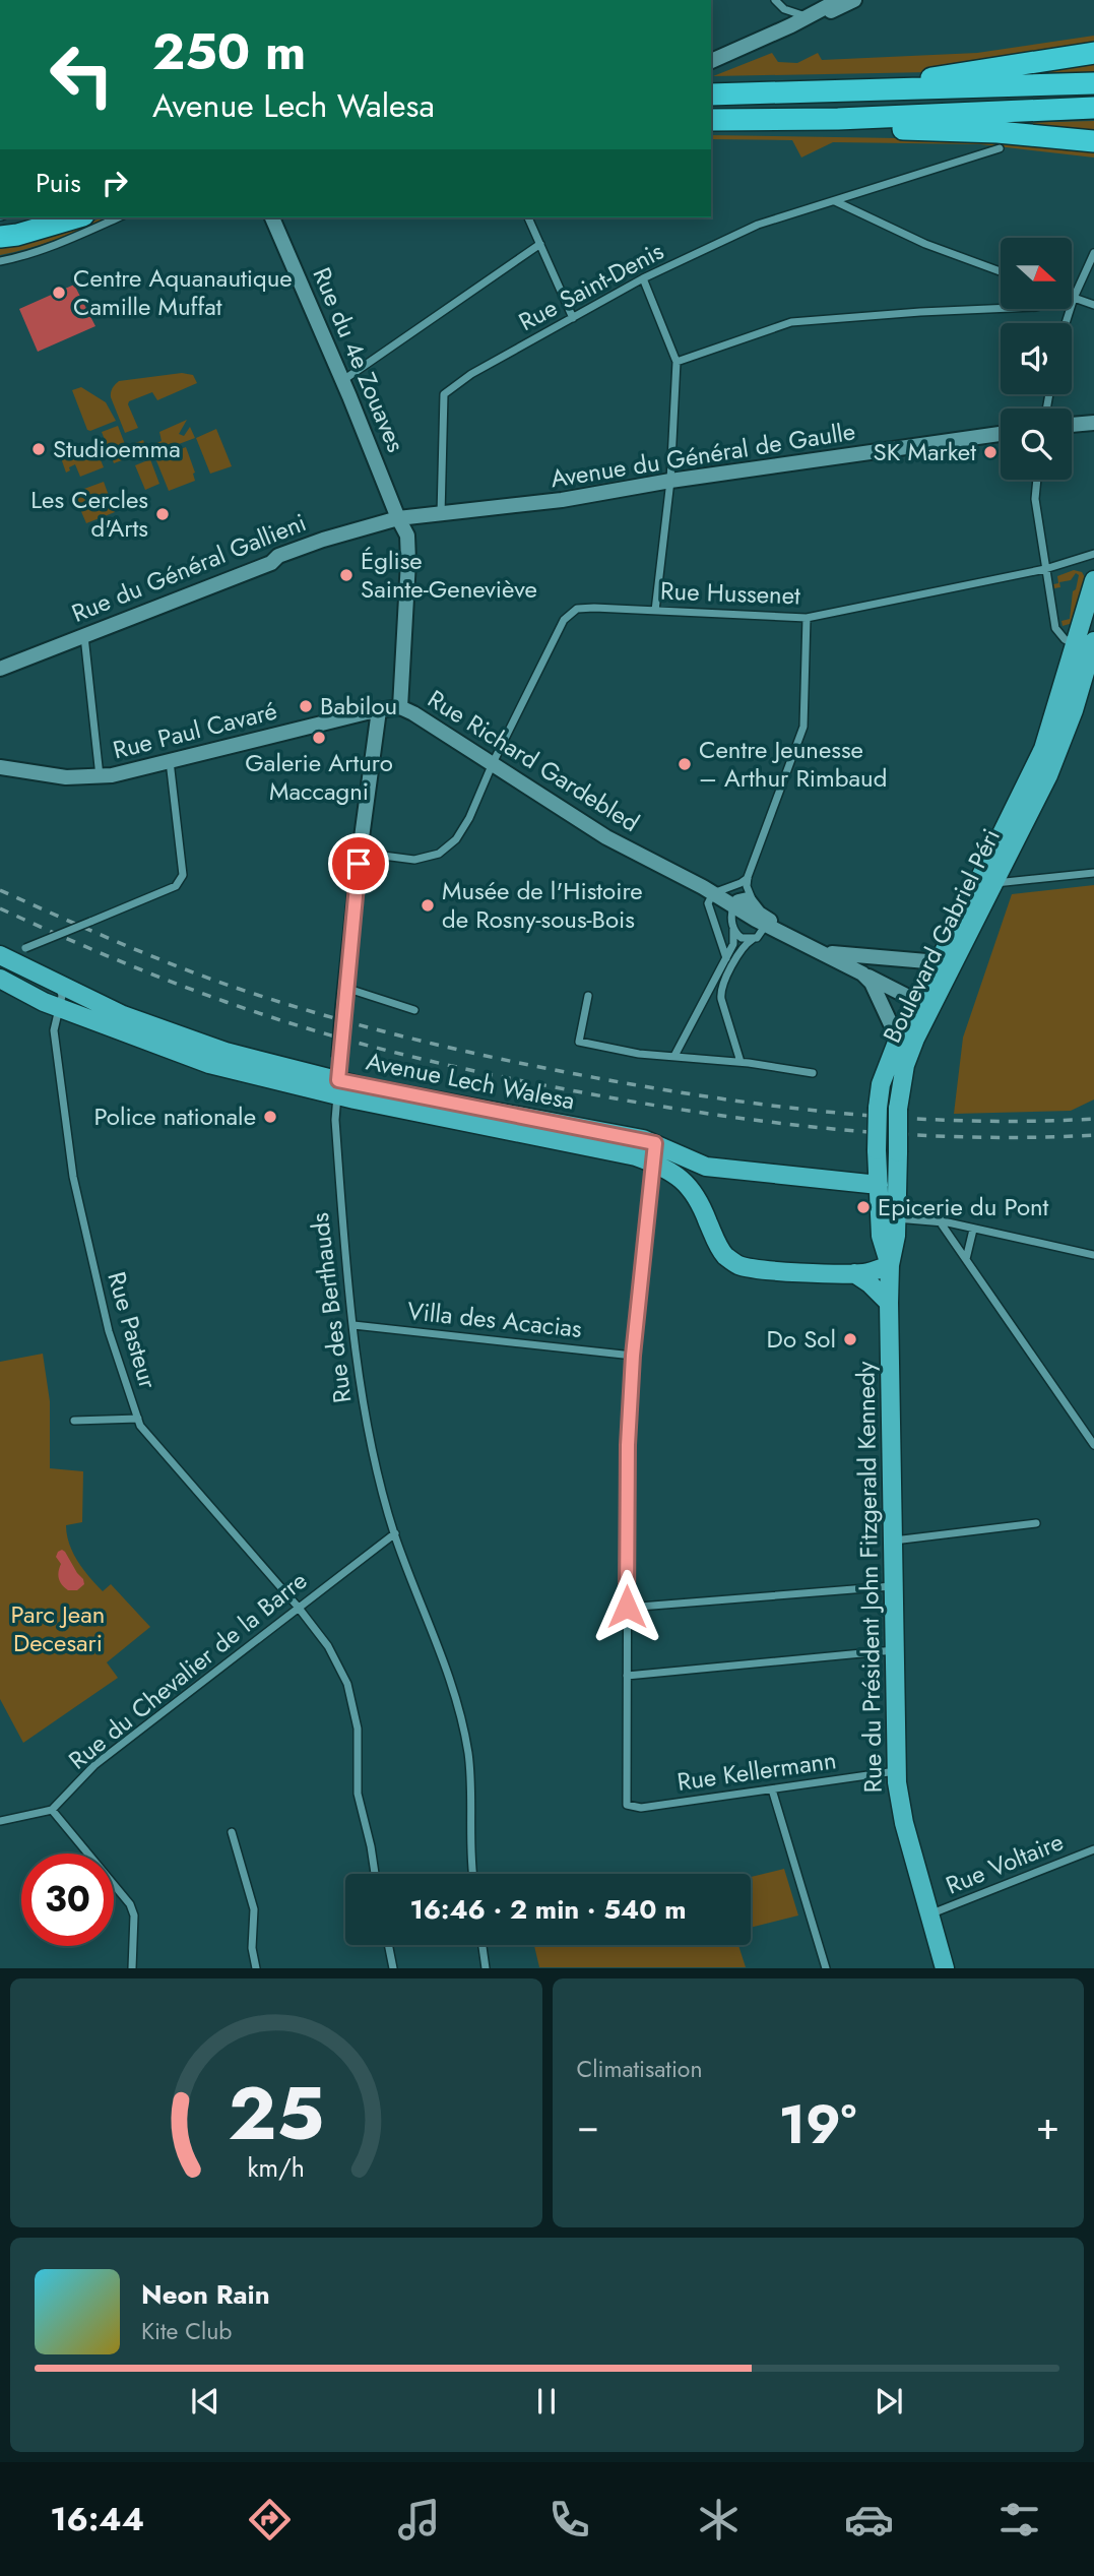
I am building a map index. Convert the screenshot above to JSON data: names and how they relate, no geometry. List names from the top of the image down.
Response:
{
  "streets": {
    "main road": [
      "Rue du 4e Zouaves",
      "Avenue du Général de Gaulle",
      "Rue du Général Gallieni",
      "Rue Paul Cavaré",
      "Rue Richard Gardebled",
      "Boulevard Gabriel Péri",
      "Avenue Lech Walesa",
      "Rue des Berthauds",
      "Rue du Président John Fitzgerald Kennedy"
    ],
    "street": [
      "Rue Saint-Denis",
      "Rue Hussenet",
      "Villa des Acacias",
      "Rue Pasteur",
      "Rue du Chevalier de la Barre",
      "Rue Kellermann",
      "Rue Voltaire"
    ]
  },
  "crossings": [
    ["Rue Saint-Denis", "Avenue du Général de Gaulle"],
    ["Rue du 4e Zouaves", "Avenue du Général de Gaulle"],
    ["Rue du 4e Zouaves", "Rue du Général Gallieni"],
    ["Rue du 4e Zouaves", "Rue Richard Gardebled"],
    ["Avenue du Général de Gaulle", "Rue du Général Gallieni"],
    ["Avenue du Général de Gaulle", "Rue Richard Gardebled"],
    ["Rue du Général Gallieni", "Rue Richard Gardebled"],
    ["Rue Hussenet", "Rue Richard Gardebled"],
    ["Rue Hussenet", "Rue des Berthauds"],
    ["Rue Paul Cavaré", "Rue Richard Gardebled"],
    ["Rue Paul Cavaré", "Rue des Berthauds"],
    ["Rue Richard Gardebled", "Boulevard Gabriel Péri"],
    ["Boulevard Gabriel Péri", "Avenue Lech Walesa"],
    ["Boulevard Gabriel Péri", "Rue du Président John Fitzgerald Kennedy"],
    ["Avenue Lech Walesa", "Rue des Berthauds"],
    ["Avenue Lech Walesa", "Rue Pasteur"],
    ["Rue des Berthauds", "Villa des Acacias"],
    ["Rue des Berthauds", "Rue du Chevalier de la Barre"],
    ["Rue Pasteur", "Rue du Chevalier de la Barre"],
    ["Rue du Président John Fitzgerald Kennedy", "Rue Kellermann"],
    ["Rue du Président John Fitzgerald Kennedy", "Rue Voltaire"]
  ],
  "parks": ["Parc Jean Decesari"],
  "places": [
    "Centre Aquanautique Camille Muffat",
    "Studioemma",
    "SK Market",
    "Les Cercles d'Arts",
    "Église Sainte-Geneviève",
    "Babilou",
    "Galerie Arturo Maccagni",
    "Centre Jeunesse – Arthur Rimbaud",
    "Musée de l'Histoire de Rosny-sous-Bois",
    "Police nationale",
    "Epicerie du Pont",
    "Do Sol"
  ],
  "north": "right",
  "page": {
    "turn": ["250 m", "Avenue Lech Walesa"],
    "then": "Puis",
    "limit": "30",
    "trip": "16:46 · 2 min · 540 m",
    "tile": "Climatisation",
    "heat": ["−", "19°", "+"],
    "song": ["Neon Rain", "Kite Club"],
    "tabs": "16:44",
    "gauge": ["25", "km/h"]
  }
}
